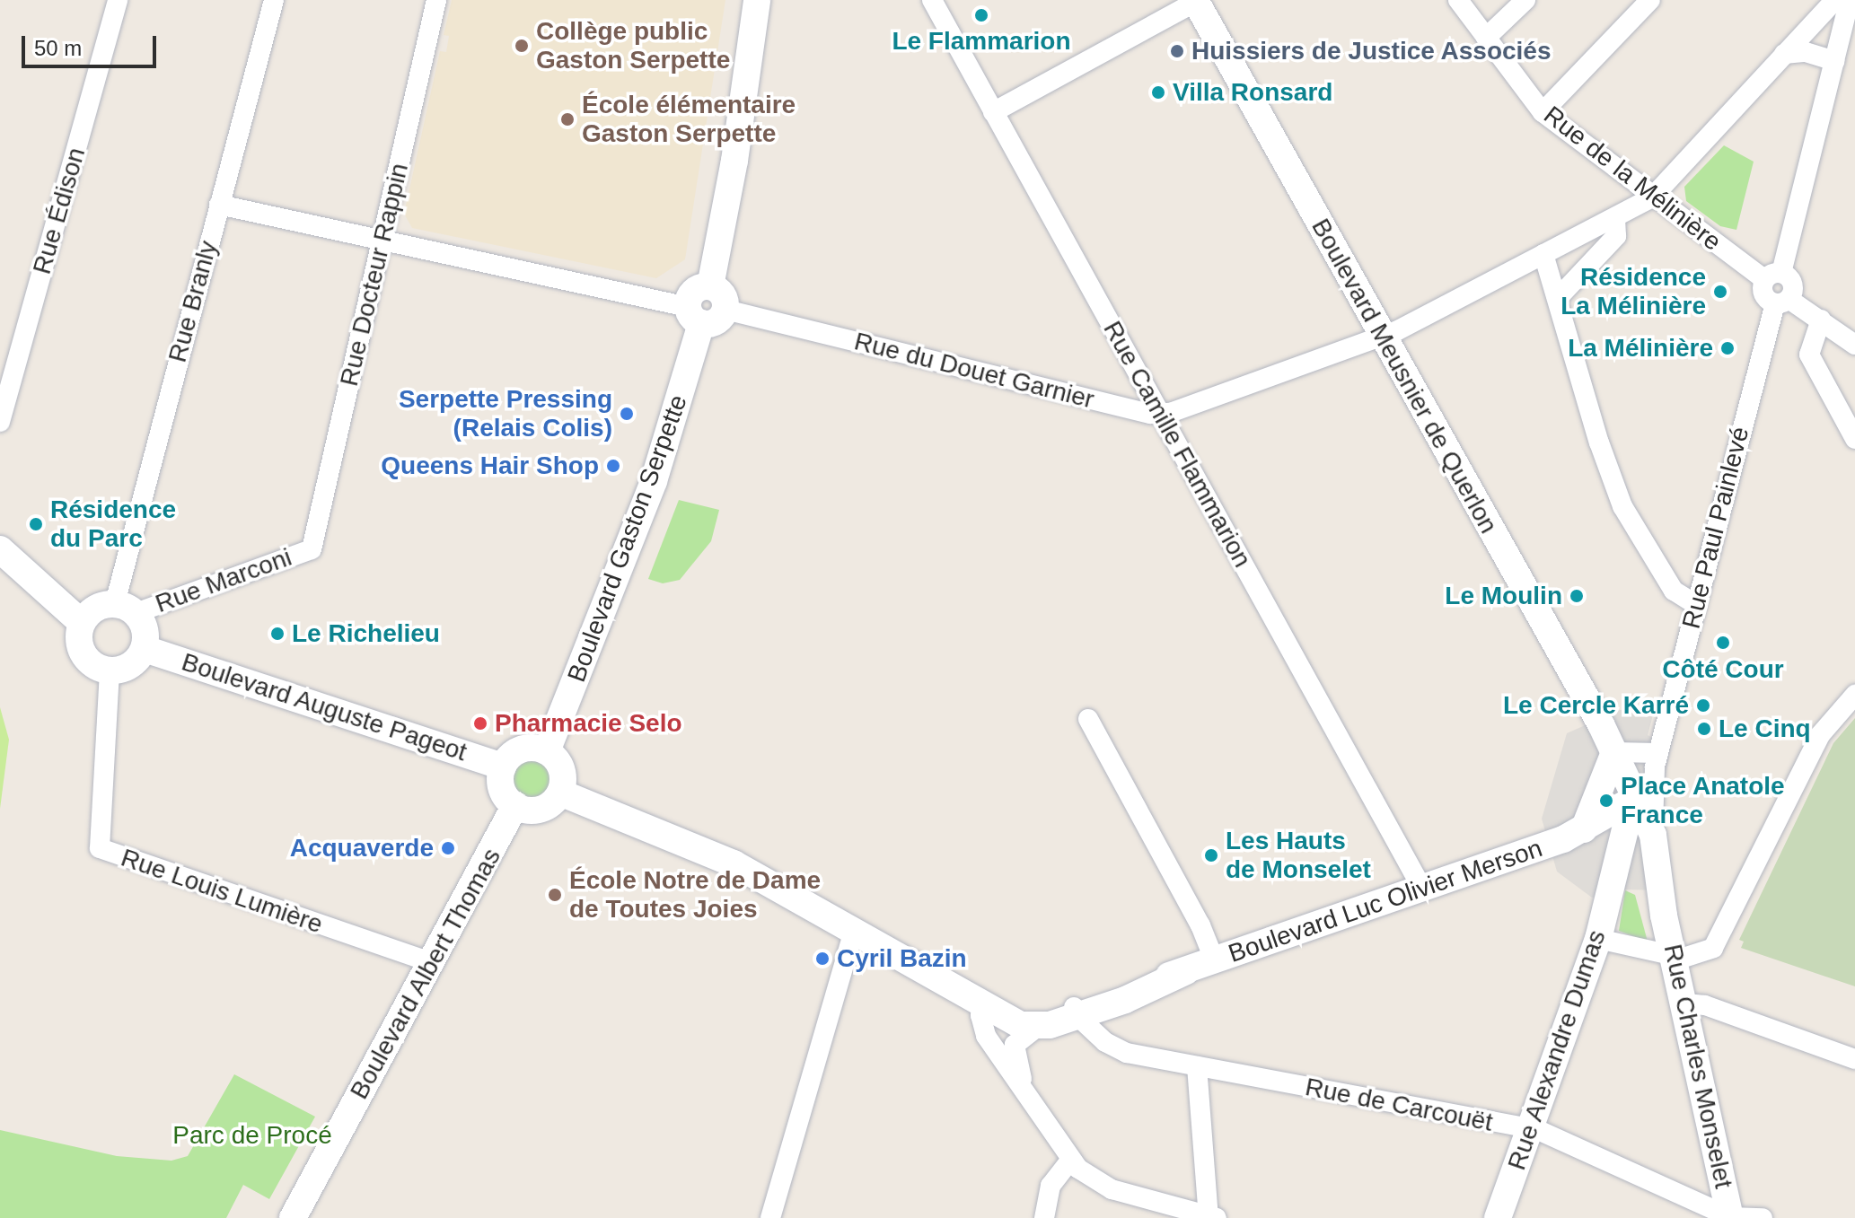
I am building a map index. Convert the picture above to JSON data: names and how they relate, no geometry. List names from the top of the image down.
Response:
{
  "streets": {
    "main road": [
      "Boulevard Meusnier de Querlon",
      "Boulevard Gaston Serpette",
      "Boulevard Auguste Pageot",
      "Boulevard Luc Olivier Merson",
      "Boulevard Albert Thomas",
      "Rue Alexandre Dumas",
      "Rue Charles Monselet"
    ],
    "street": [
      "Rue de la Mélinière",
      "Rue Édison",
      "Rue Docteur Rappin",
      "Rue Branly",
      "Rue du Douet Garnier",
      "Rue Camille Flammarion",
      "Rue Paul Painlevé",
      "Rue Marconi",
      "Rue Louis Lumière",
      "Rue de Carcouët"
    ]
  },
  "crossings": [
    ["Rue Docteur Rappin", "Rue Marconi"],
    ["Rue Branly", "Rue Marconi"],
    ["Rue Branly", "Boulevard Auguste Pageot"],
    ["Rue Branly", "Rue Louis Lumière"],
    ["Rue du Douet Garnier", "Rue Camille Flammarion"],
    ["Rue du Douet Garnier", "Boulevard Gaston Serpette"],
    ["Rue Camille Flammarion", "Boulevard Luc Olivier Merson"],
    ["Boulevard Gaston Serpette", "Boulevard Auguste Pageot"],
    ["Boulevard Gaston Serpette", "Boulevard Albert Thomas"],
    ["Rue Marconi", "Boulevard Auguste Pageot"],
    ["Rue Marconi", "Rue Louis Lumière"],
    ["Boulevard Auguste Pageot", "Rue Louis Lumière"],
    ["Boulevard Auguste Pageot", "Boulevard Albert Thomas"],
    ["Rue Louis Lumière", "Boulevard Albert Thomas"],
    ["Boulevard Luc Olivier Merson", "Rue de Carcouët"],
    ["Rue Alexandre Dumas", "Rue Charles Monselet"],
    ["Rue Alexandre Dumas", "Rue de Carcouët"],
    ["Rue Charles Monselet", "Rue de Carcouët"]
  ],
  "parks": ["Parc de Procé"],
  "places": [
    "Le Flammarion",
    "Collège public Gaston Serpette",
    "Huissiers de Justice Associés",
    "Villa Ronsard",
    "École élémentaire Gaston Serpette",
    "Résidence La Mélinière",
    "La Mélinière",
    "Serpette Pressing (Relais Colis)",
    "Queens Hair Shop",
    "Résidence du Parc",
    "Le Moulin",
    "Le Richelieu",
    "Côté Cour",
    "Le Cercle Karré",
    "Pharmacie Selo",
    "Le Cinq",
    "Place Anatole France",
    "Acquaverde",
    "Les Hauts de Monselet",
    "École Notre de Dame de Toutes Joies",
    "Cyril Bazin"
  ],
  "scale_bar": "50 m"
}
